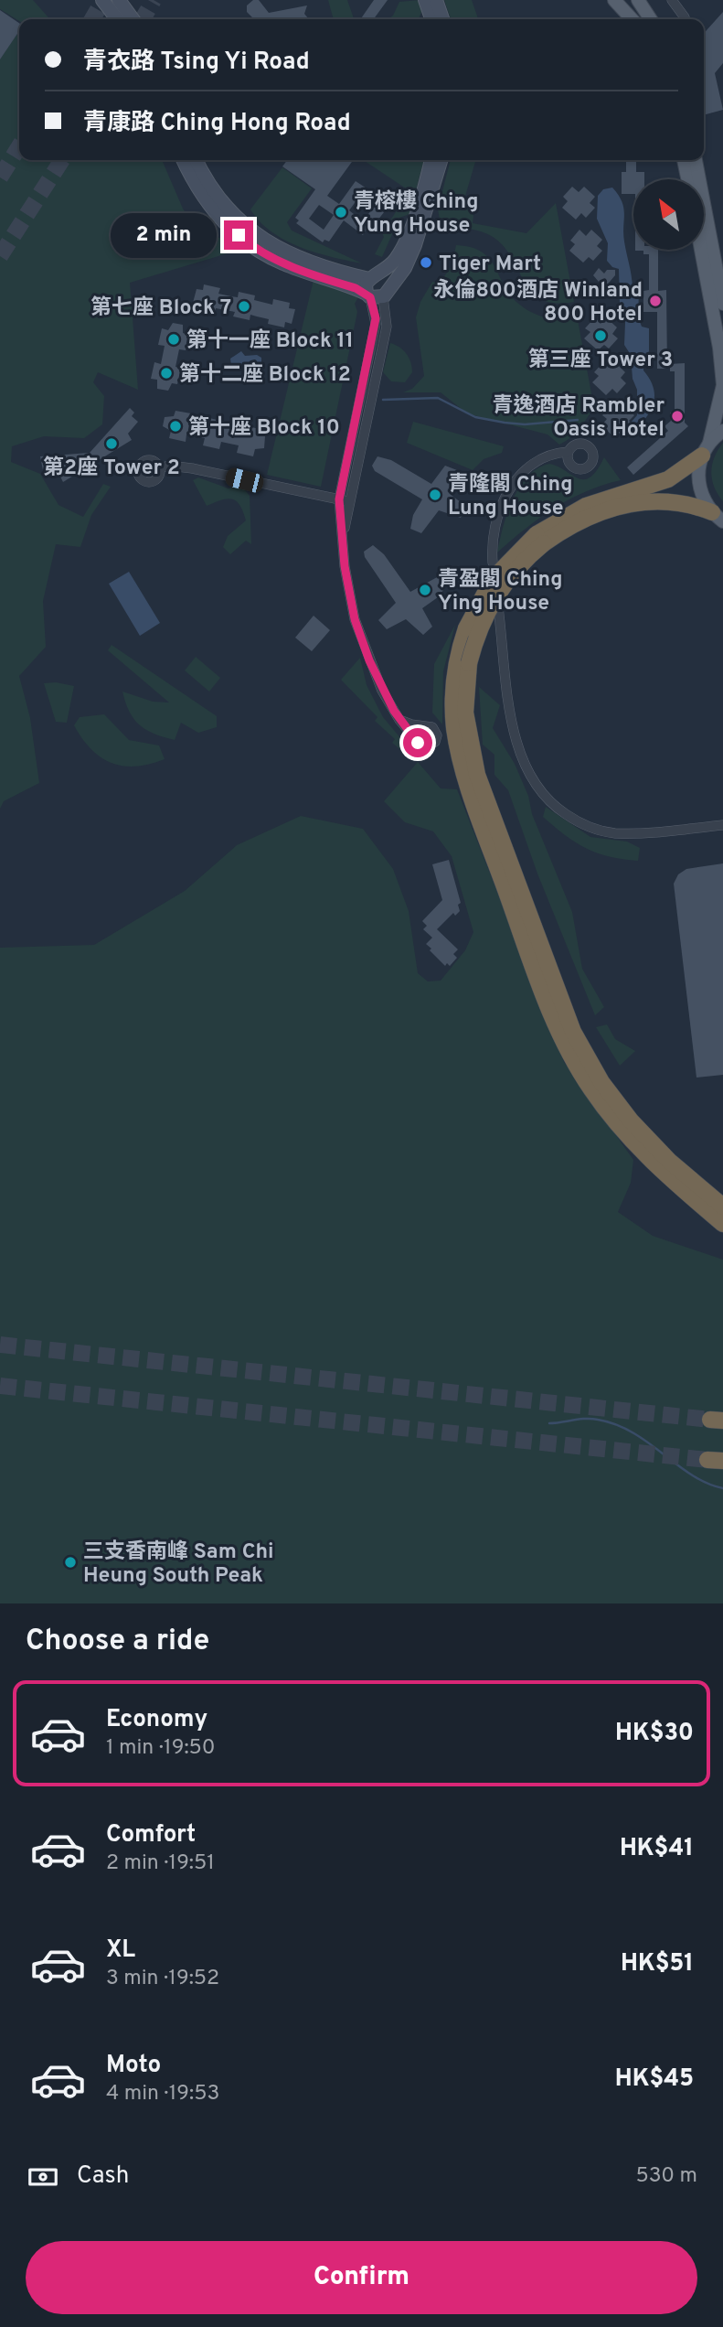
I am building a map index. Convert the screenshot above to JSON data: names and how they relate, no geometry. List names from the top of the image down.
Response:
{
  "places": [
    "青榕樓 Ching Yung House",
    "Tiger Mart",
    "永倫800酒店 Winland 800 Hotel",
    "第七座 Block 7",
    "第三座 Tower 3",
    "第十一座 Block 11",
    "第十二座 Block 12",
    "青逸酒店 Rambler Oasis Hotel",
    "第十座 Block 10",
    "第2座 Tower 2",
    "青隆閣 Ching Lung House",
    "青盈閣 Ching Ying House",
    "三支香南峰 Sam Chi Heung South Peak"
  ],
  "north": "top left",
  "page": {
    "banner": ["青衣路 Tsing Yi Road", "青康路 Ching Hong Road"],
    "bubble": "2 min",
    "heading": "Choose a ride",
    "list": [
      {
        "name": "Economy",
        "note": "1 min · 19:50",
        "value": "HK$30"
      },
      {
        "name": "Comfort",
        "note": "2 min · 19:51",
        "value": "HK$41"
      },
      {
        "name": "XL",
        "note": "3 min · 19:52",
        "value": "HK$51"
      },
      {
        "name": "Moto",
        "note": "4 min · 19:53",
        "value": "HK$45"
      }
    ],
    "pay": ["Cash", "530 m"],
    "buttons": "Confirm"
  }
}
